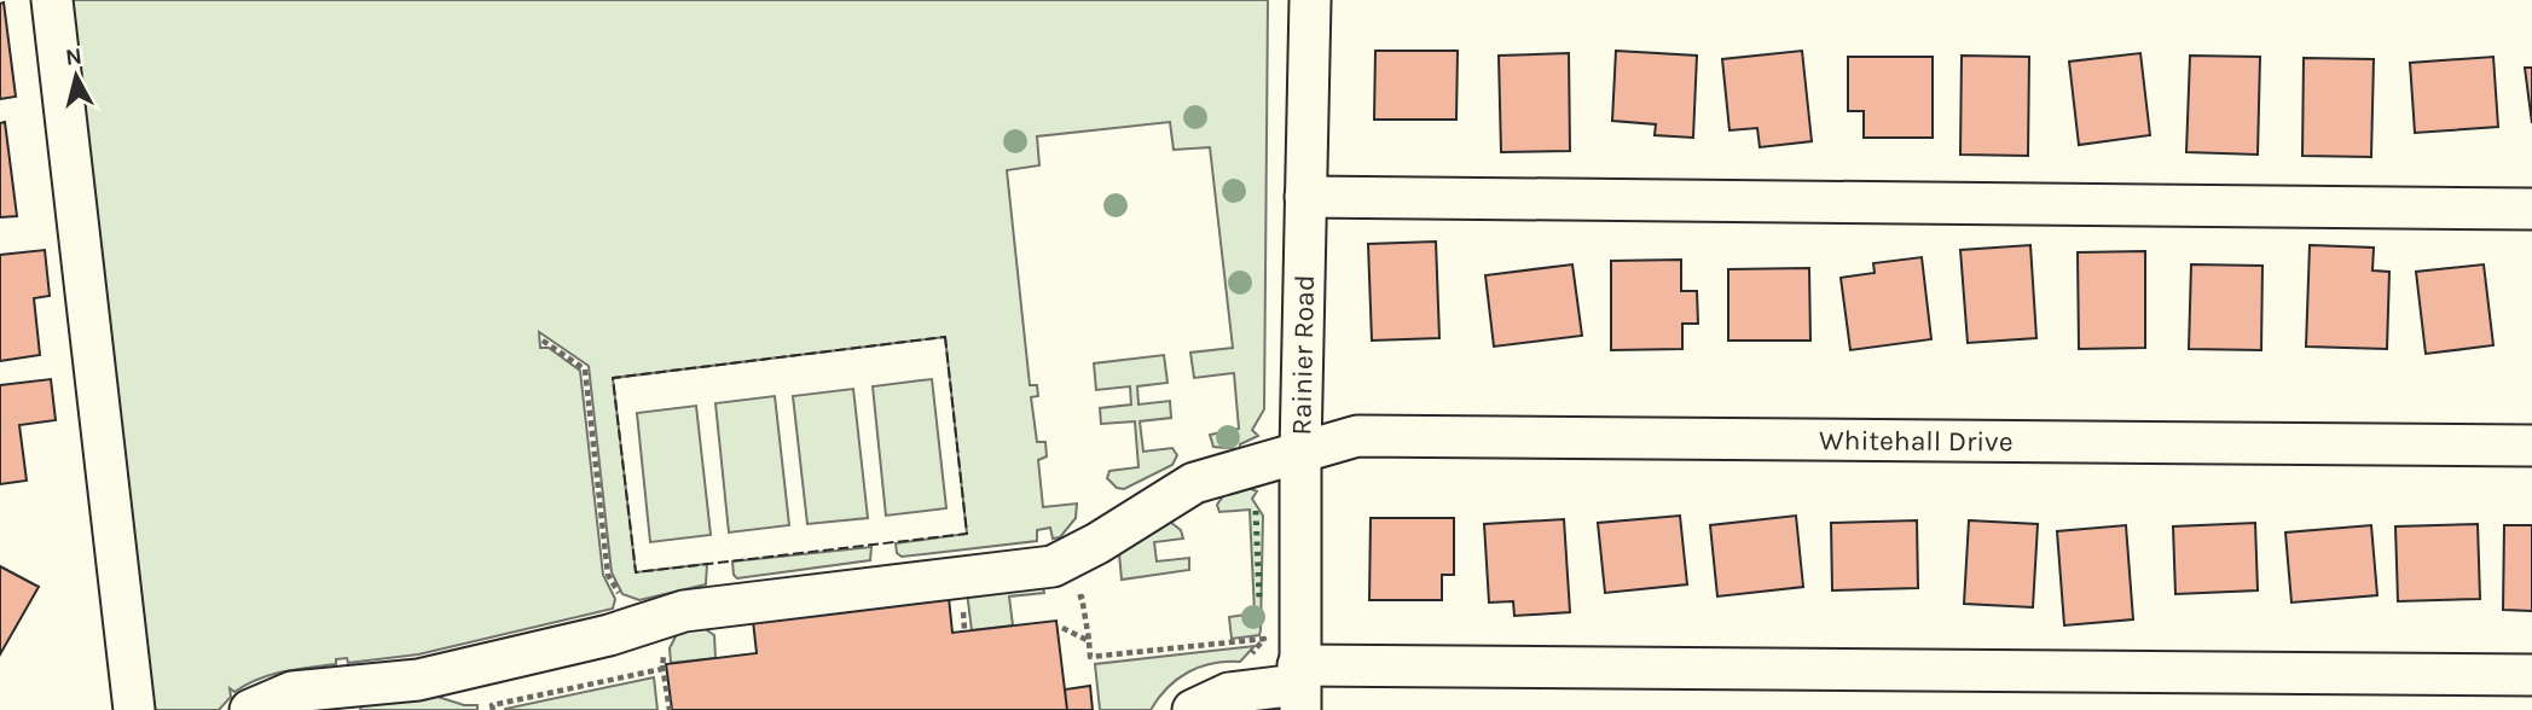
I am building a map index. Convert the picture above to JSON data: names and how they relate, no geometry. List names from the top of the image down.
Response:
{
  "streets": {
    "street": ["Rainier Road", "Whitehall Drive"]
  },
  "crossings": [
    ["Rainier Road", "Whitehall Drive"]
  ],
  "north": "top"
}
